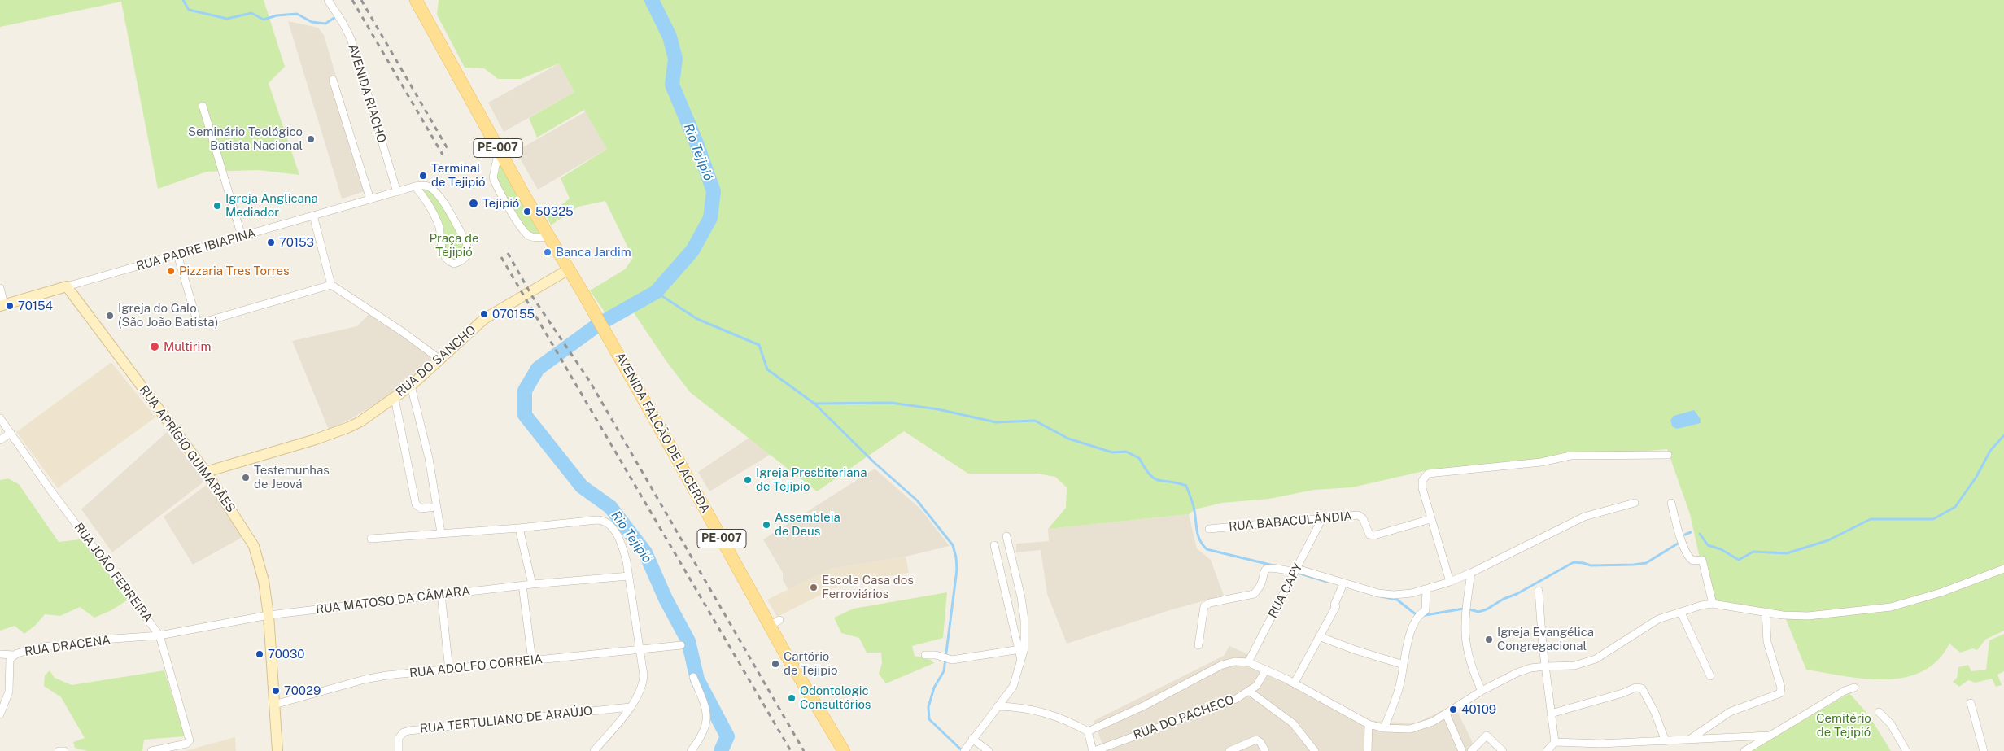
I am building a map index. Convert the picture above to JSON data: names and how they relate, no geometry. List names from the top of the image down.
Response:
{
  "streets": {
    "main road": ["PE-007", "AVENIDA FALCÃO DE LACERDA"],
    "street": [
      "AVENIDA RIACHO",
      "RUA PADRE IBIAPINA",
      "RUA DO SANCHO",
      "RUA APRÍGIO GUIMARÃES",
      "RUA BABACULÂNDIA",
      "RUA JOÃO FERREIRA",
      "RUA CAPY",
      "RUA MATOSO DA CÂMARA",
      "RUA DRACENA",
      "RUA ADOLFO CORREIA",
      "RUA DO PACHECO",
      "RUA TERTULIANO DE ARAÚJO"
    ]
  },
  "crossings": [
    ["AVENIDA RIACHO", "RUA PADRE IBIAPINA"],
    ["PE-007", "RUA DO SANCHO"],
    ["PE-007", "AVENIDA FALCÃO DE LACERDA"],
    ["RUA PADRE IBIAPINA", "RUA APRÍGIO GUIMARÃES"],
    ["RUA DO SANCHO", "AVENIDA FALCÃO DE LACERDA"],
    ["RUA DO SANCHO", "RUA APRÍGIO GUIMARÃES"],
    ["RUA APRÍGIO GUIMARÃES", "RUA MATOSO DA CÂMARA"],
    ["RUA APRÍGIO GUIMARÃES", "RUA ADOLFO CORREIA"],
    ["RUA BABACULÂNDIA", "RUA CAPY"],
    ["RUA JOÃO FERREIRA", "RUA MATOSO DA CÂMARA"],
    ["RUA JOÃO FERREIRA", "RUA DRACENA"],
    ["RUA MATOSO DA CÂMARA", "RUA DRACENA"]
  ],
  "water": ["Rio Tejipió"],
  "parks": ["Praça de Tejipió", "Cemitério de Tejipió"],
  "places": [
    "Seminário Teológico Batista Nacional",
    "Terminal de Tejipió",
    "Tejipió",
    "Igreja Anglicana Mediador",
    "50325",
    "70153",
    "Banca Jardim",
    "Pizzaria Tres Torres",
    "70154",
    "070155",
    "Igreja do Galo (São João Batista)",
    "Multirim",
    "Testemunhas de Jeová",
    "Igreja Presbiteriana de Tejipio",
    "Assembleia de Deus",
    "Escola Casa dos Ferroviários",
    "Igreja Evangélica Congregacional",
    "70030",
    "Cartório de Tejipio",
    "70029",
    "Odontologic Consultórios",
    "40109"
  ]
}
